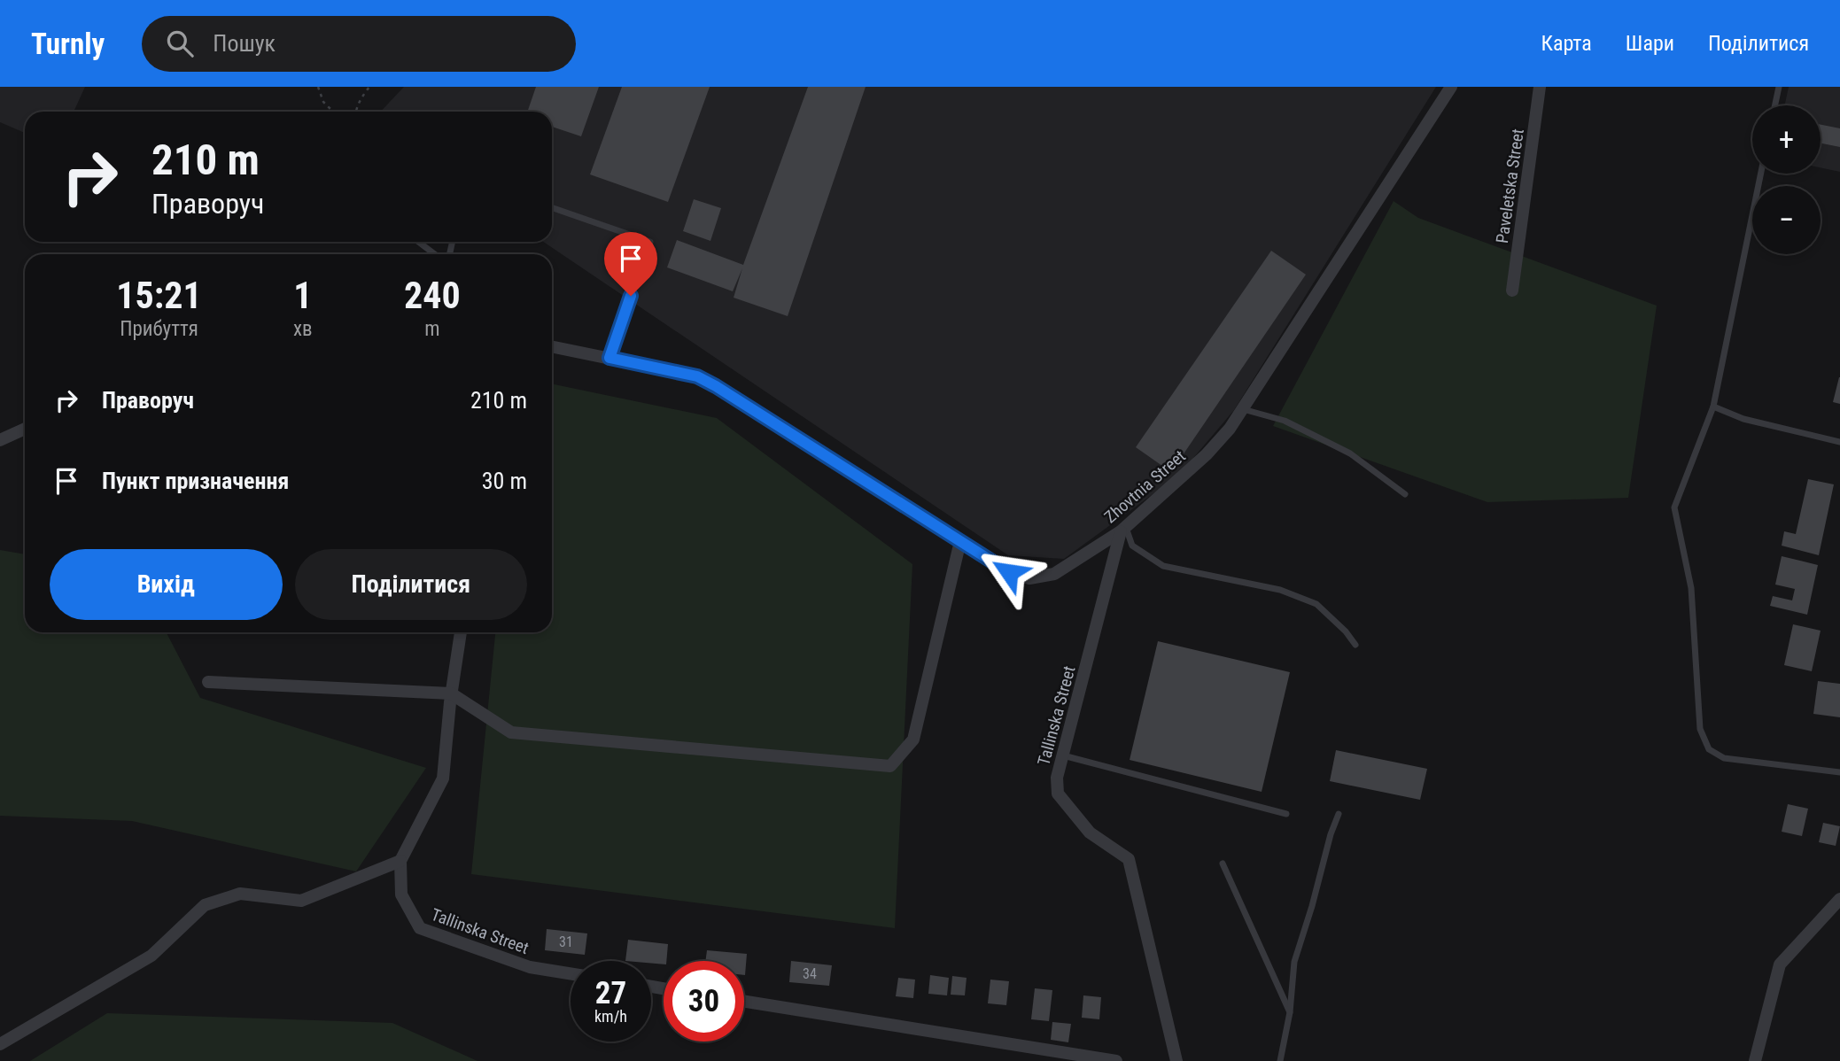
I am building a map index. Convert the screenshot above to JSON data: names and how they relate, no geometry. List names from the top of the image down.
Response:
{
  "streets": {
    "street": ["Paveletska Street", "Zhovtnia Street", "Tallinska Street"]
  },
  "crossings": [
    ["Zhovtnia Street", "Tallinska Street"]
  ],
  "house_numbers": ["31", "34"],
  "page": {
    "header": "Turnly",
    "search": "Пошук",
    "nav": ["Карта", "Шари", "Поділитися"],
    "map_buttons": ["+", "−"],
    "turn": ["210 m", "Праворуч"],
    "eta": [
      "15:21",
      "Прибуття",
      "1",
      "хв",
      "240",
      "m"
    ],
    "list": [
      {
        "name": "Праворуч",
        "value": "210 m"
      },
      {
        "name": "Пункт призначення",
        "value": "30 m"
      }
    ],
    "buttons": ["Вихід", "Поділитися"],
    "speed": "27 km/h",
    "limit": "30"
  }
}
